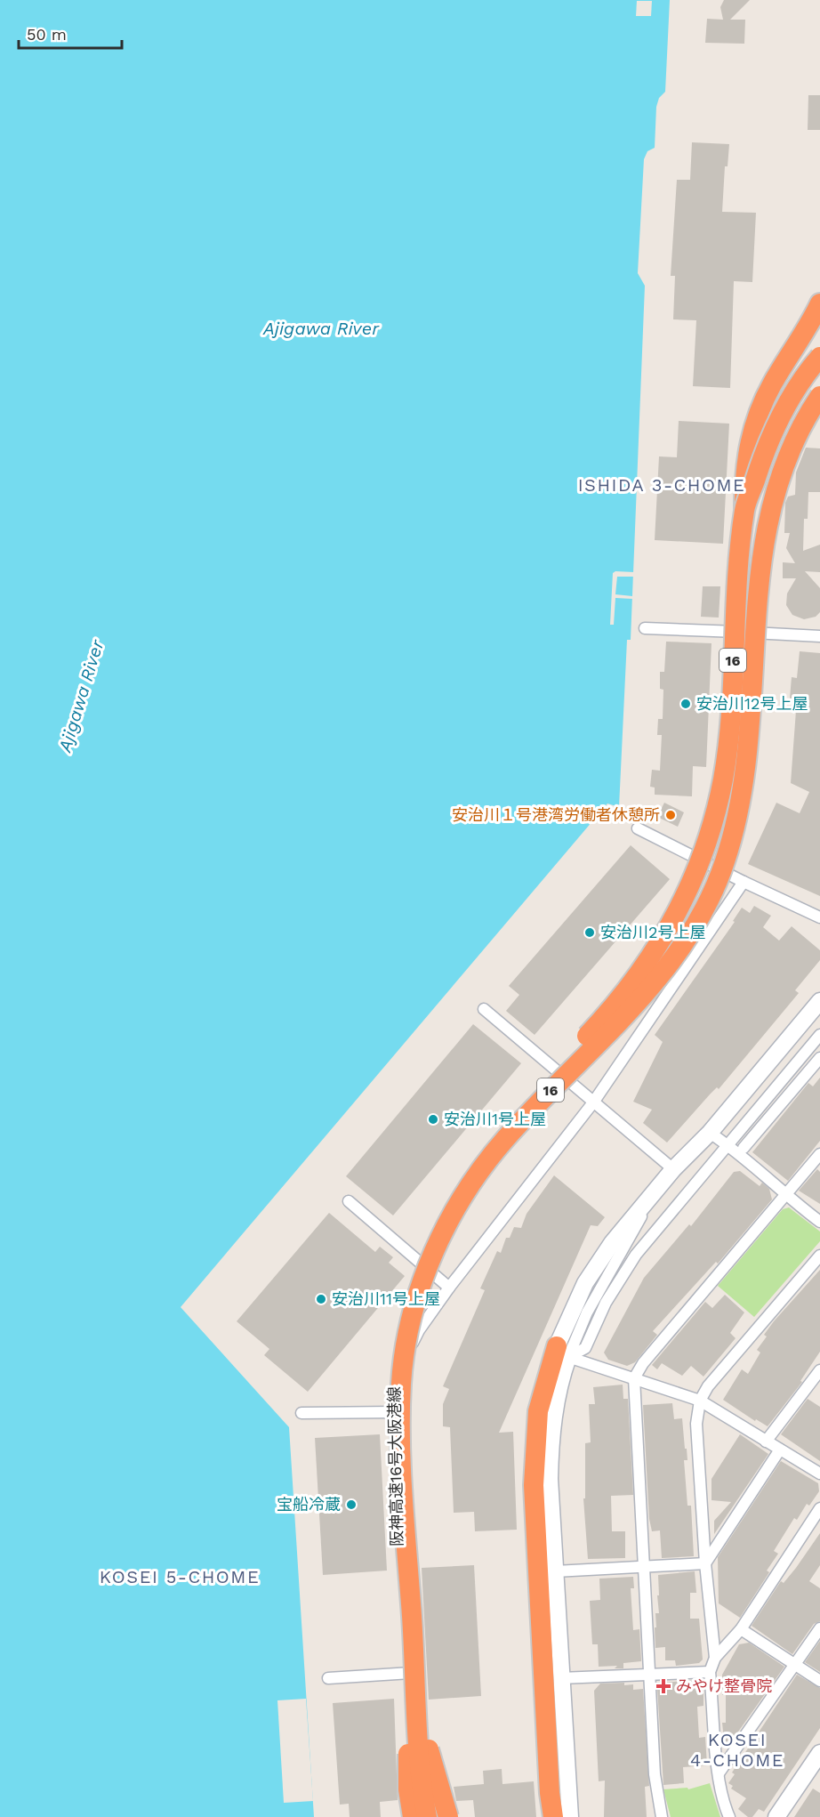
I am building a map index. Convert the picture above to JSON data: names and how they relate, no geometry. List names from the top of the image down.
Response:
{
  "streets": {
    "highway": ["16", "阪神高速16号大阪港線"]
  },
  "crossings": [
    ["16", "阪神高速16号大阪港線"]
  ],
  "districts": ["ISHIDA 3-CHOME", "KOSEI 5-CHOME", "KOSEI 4-CHOME"],
  "water": ["Ajigawa River"],
  "places": {
    "other": [
      "安治川12号上屋",
      "安治川１号港湾労働者休憩所",
      "安治川2号上屋",
      "安治川1号上屋",
      "安治川11号上屋",
      "宝船冷蔵"
    ],
    "health": ["みやけ整骨院"]
  },
  "scale_bar": "50 m"
}
